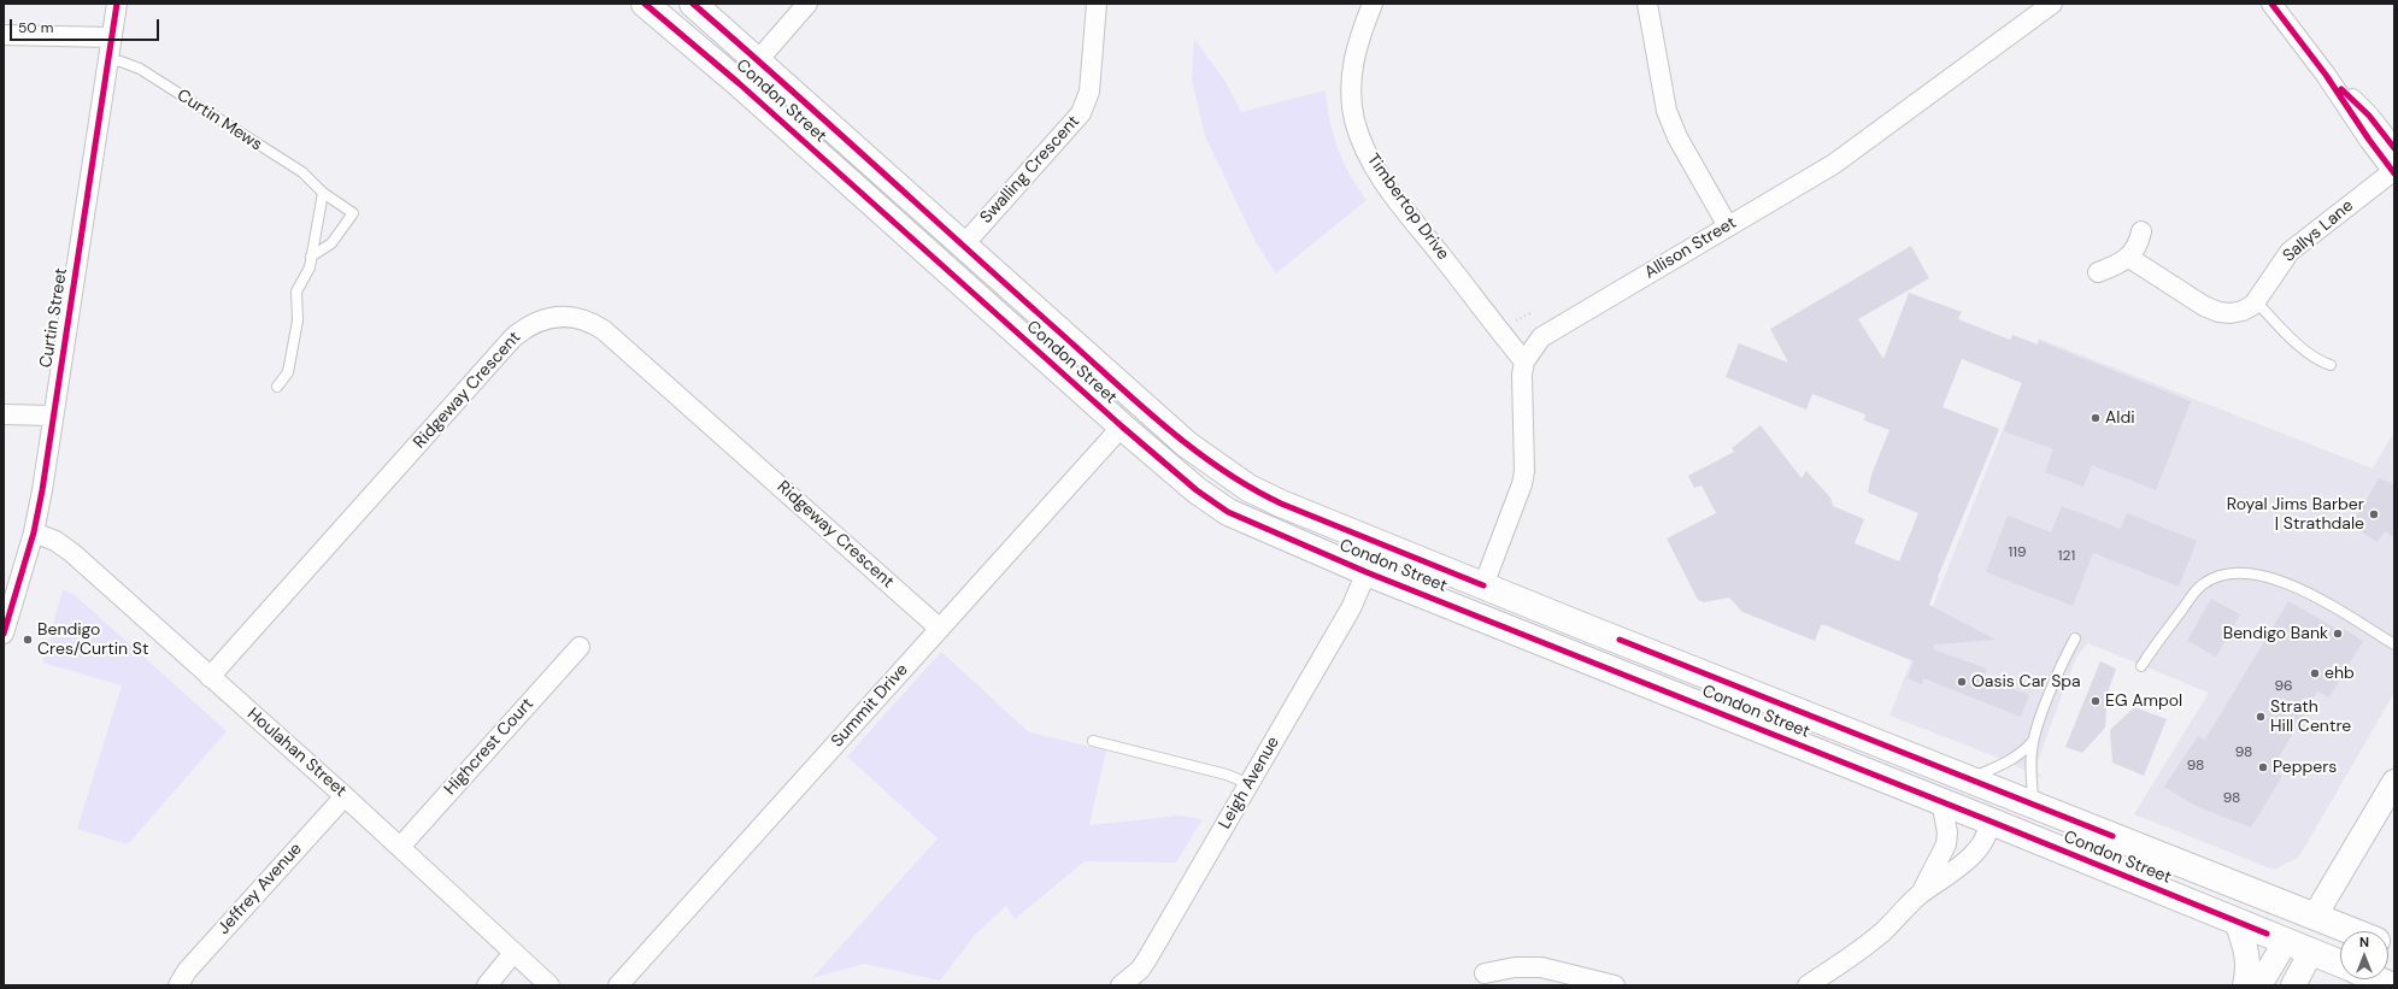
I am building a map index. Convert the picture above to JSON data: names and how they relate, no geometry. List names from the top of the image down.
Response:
{
  "streets": {
    "main road": ["Condon Street"],
    "street": [
      "Swalling Crescent",
      "Timbertop Drive",
      "Sallys Lane",
      "Allison Street",
      "Curtin Street",
      "Ridgeway Crescent",
      "Summit Drive",
      "Highcrest Court",
      "Houlahan Street",
      "Leigh Avenue",
      "Jeffrey Avenue"
    ],
    "lane": ["Curtin Mews"]
  },
  "crossings": [
    ["Condon Street", "Swalling Crescent"],
    ["Condon Street", "Allison Street"],
    ["Condon Street", "Summit Drive"],
    ["Condon Street", "Leigh Avenue"],
    ["Curtin Mews", "Curtin Street"],
    ["Timbertop Drive", "Allison Street"],
    ["Curtin Street", "Houlahan Street"],
    ["Ridgeway Crescent", "Summit Drive"],
    ["Ridgeway Crescent", "Houlahan Street"],
    ["Highcrest Court", "Houlahan Street"],
    ["Houlahan Street", "Jeffrey Avenue"]
  ],
  "places": [
    "Aldi",
    "Royal Jims Barber | Strathdale",
    "Bendigo Bank",
    "Bendigo Cres/Curtin St",
    "ehb",
    "Oasis Car Spa",
    "EG Ampol",
    "Strath Hill Centre",
    "Peppers"
  ],
  "house_numbers": [
    "119",
    "121",
    "96",
    "98",
    "98",
    "98"
  ],
  "scale_bar": "50 m",
  "north": "top"
}
